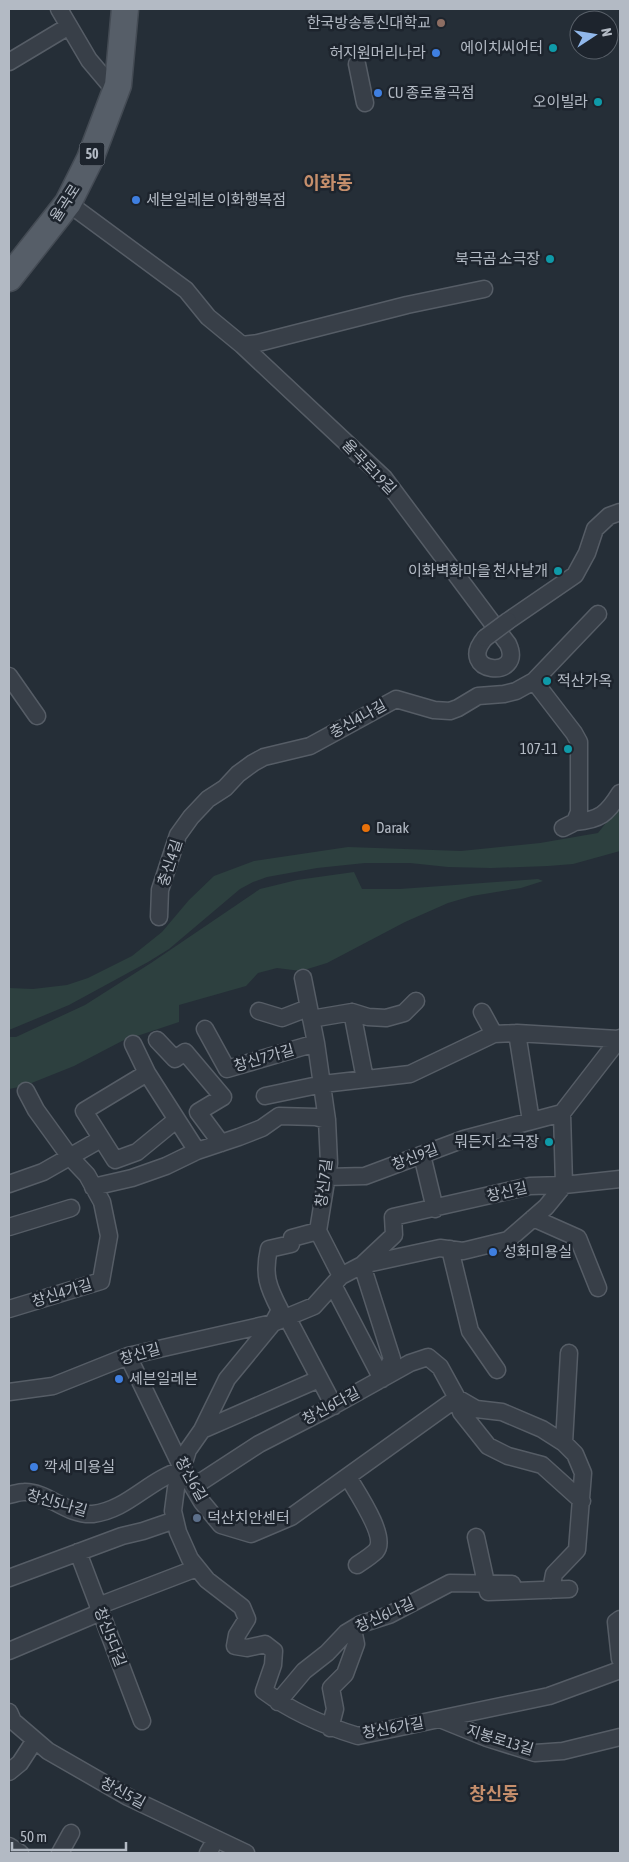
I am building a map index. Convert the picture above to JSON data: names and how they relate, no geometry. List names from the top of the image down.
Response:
{
  "streets": {
    "main road": ["50", "율곡로"],
    "street": [
      "율곡로19길",
      "충신4나길",
      "충신4길",
      "창신7가길",
      "창신9길",
      "창신7길",
      "창신길",
      "창신4가길",
      "창신6다길",
      "창신6길",
      "창신5나길",
      "창신6나길",
      "창신5다길",
      "창신6가길",
      "지봉로13길",
      "창신5길"
    ]
  },
  "crossings": [
    ["율곡로", "율곡로19길"],
    ["충신4나길", "충신4길"],
    ["창신7가길", "창신7길"],
    ["창신9길", "창신7길"],
    ["창신길", "창신6길"],
    ["창신길", "창신5나길"],
    ["창신6다길", "창신6길"],
    ["창신6길", "창신5나길"],
    ["창신6나길", "창신6가길"],
    ["창신6가길", "지봉로13길"]
  ],
  "districts": ["이화동", "창신동"],
  "places": [
    "한국방송통신대학교",
    "에이치씨어터",
    "허지원머리나라",
    "CU 종로율곡점",
    "오이빌라",
    "세븐일레븐 이화행복점",
    "북극곰 소극장",
    "이화벽화마을 천사날개",
    "적산가옥",
    "107-11",
    "Darak",
    "뭐든지 소극장",
    "성화미용실",
    "세븐일레븐",
    "깍세 미용실",
    "덕산치안센터"
  ],
  "scale_bar": "50 m",
  "north": "right"
}
